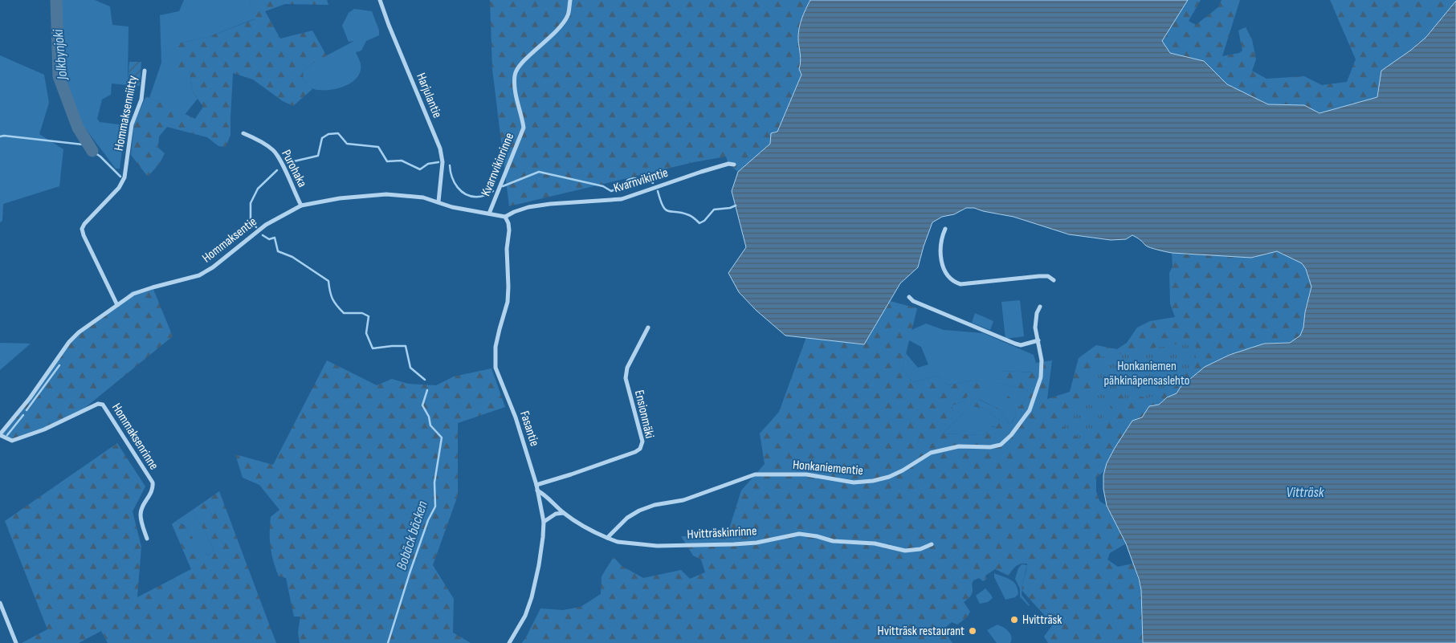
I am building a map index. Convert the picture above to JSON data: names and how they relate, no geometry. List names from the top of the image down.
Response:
{
  "streets": {
    "street": [
      "Harjulantie",
      "Hommaksenniitty",
      "Kvarnvikinrinne",
      "Purohaka",
      "Kvarnvikintie",
      "Hommaksentie",
      "Ensionmäki",
      "Fasantie",
      "Hommaksenrinne",
      "Honkaniementie",
      "Hvitträskinrinne"
    ]
  },
  "crossings": [
    ["Harjulantie", "Hommaksentie"],
    ["Hommaksenniitty", "Hommaksentie"],
    ["Kvarnvikinrinne", "Hommaksentie"],
    ["Purohaka", "Hommaksentie"],
    ["Kvarnvikintie", "Hommaksentie"],
    ["Kvarnvikintie", "Fasantie"],
    ["Hommaksentie", "Fasantie"],
    ["Hommaksentie", "Hommaksenrinne"],
    ["Ensionmäki", "Fasantie"],
    ["Honkaniementie", "Hvitträskinrinne"]
  ],
  "water": ["Jolkbynjoki", "Vitträsk", "Bobäck bäcken"],
  "parks": ["Honkaniemen pähkinäpensaslehto"],
  "places": ["Hvitträsk", "Hvitträsk restaurant"]
}
